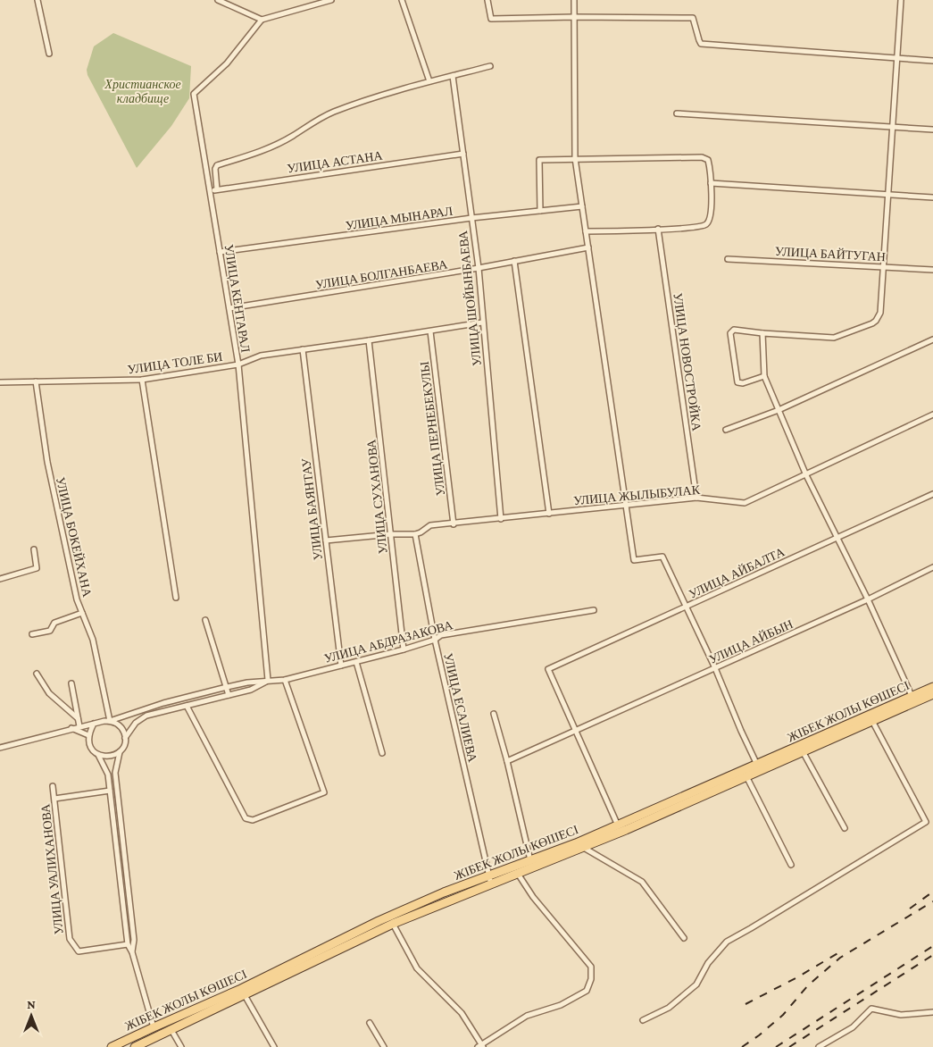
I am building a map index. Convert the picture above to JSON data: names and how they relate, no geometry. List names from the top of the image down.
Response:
{
  "streets": {
    "main road": ["ЖІБЕК ЖОЛЫ КӨШЕСІ"],
    "street": [
      "УЛИЦА АСТАНА",
      "УЛИЦА МЫНАРАЛ",
      "УЛИЦА БАЙТУГАН",
      "УЛИЦА БОЛГАНБАЕВА",
      "УЛИЦА КЕНТАРАЛ",
      "УЛИЦА ШОЙЫНБАЕВА",
      "УЛИЦА НОВОСТРОЙКА",
      "УЛИЦА ТОЛЕ БИ",
      "УЛИЦА ПЕРНЕБЕКУЛЫ",
      "УЛИЦА ЖЫЛЫБУЛАК",
      "УЛИЦА СУХАНОВА",
      "УЛИЦА БАЯНТАУ",
      "УЛИЦА БОКЕЙХАНА",
      "УЛИЦА АЙБАЛТА",
      "УЛИЦА АБДРАЗАКОВА",
      "УЛИЦА АЙБЫН",
      "УЛИЦА ЕСАЛИЕВА",
      "УЛИЦА УАЛИХАНОВА"
    ]
  },
  "crossings": [
    ["УЛИЦА АСТАНА", "УЛИЦА КЕНТАРАЛ"],
    ["УЛИЦА АСТАНА", "УЛИЦА ШОЙЫНБАЕВА"],
    ["УЛИЦА МЫНАРАЛ", "УЛИЦА КЕНТАРАЛ"],
    ["УЛИЦА МЫНАРАЛ", "УЛИЦА ШОЙЫНБАЕВА"],
    ["УЛИЦА БОЛГАНБАЕВА", "УЛИЦА КЕНТАРАЛ"],
    ["УЛИЦА БОЛГАНБАЕВА", "УЛИЦА ШОЙЫНБАЕВА"],
    ["УЛИЦА КЕНТАРАЛ", "УЛИЦА ТОЛЕ БИ"],
    ["УЛИЦА КЕНТАРАЛ", "УЛИЦА АБДРАЗАКОВА"],
    ["УЛИЦА ШОЙЫНБАЕВА", "УЛИЦА ТОЛЕ БИ"],
    ["УЛИЦА ШОЙЫНБАЕВА", "УЛИЦА ЖЫЛЫБУЛАК"],
    ["УЛИЦА НОВОСТРОЙКА", "УЛИЦА ЖЫЛЫБУЛАК"],
    ["УЛИЦА ТОЛЕ БИ", "УЛИЦА ПЕРНЕБЕКУЛЫ"],
    ["УЛИЦА ТОЛЕ БИ", "УЛИЦА СУХАНОВА"],
    ["УЛИЦА ТОЛЕ БИ", "УЛИЦА БАЯНТАУ"],
    ["УЛИЦА ТОЛЕ БИ", "УЛИЦА БОКЕЙХАНА"],
    ["УЛИЦА ПЕРНЕБЕКУЛЫ", "УЛИЦА ЖЫЛЫБУЛАК"],
    ["УЛИЦА ЖЫЛЫБУЛАК", "УЛИЦА СУХАНОВА"],
    ["УЛИЦА ЖЫЛЫБУЛАК", "УЛИЦА БАЯНТАУ"],
    ["УЛИЦА ЖЫЛЫБУЛАК", "УЛИЦА ЕСАЛИЕВА"],
    ["УЛИЦА СУХАНОВА", "УЛИЦА АБДРАЗАКОВА"],
    ["УЛИЦА БАЯНТАУ", "УЛИЦА АБДРАЗАКОВА"],
    ["УЛИЦА БОКЕЙХАНА", "УЛИЦА АБДРАЗАКОВА"],
    ["УЛИЦА АЙБАЛТА", "УЛИЦА АЙБЫН"],
    ["УЛИЦА АБДРАЗАКОВА", "УЛИЦА ЕСАЛИЕВА"],
    ["УЛИЦА ЕСАЛИЕВА", "ЖІБЕК ЖОЛЫ КӨШЕСІ"]
  ],
  "parks": ["Христианское кладбище"],
  "north": "top"
}
